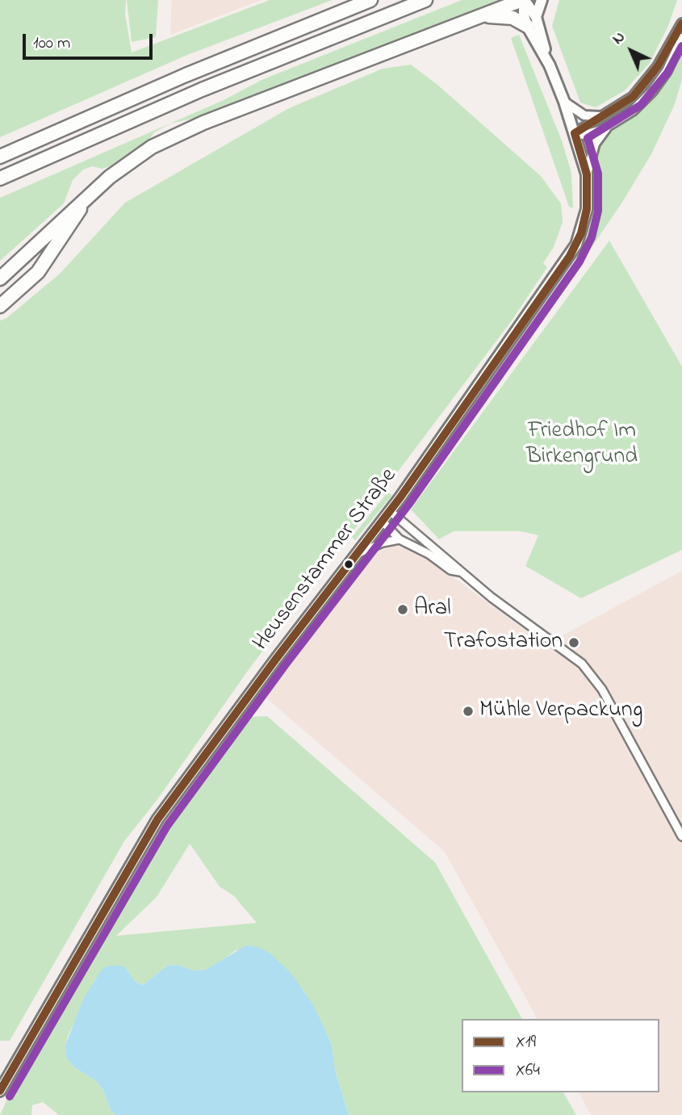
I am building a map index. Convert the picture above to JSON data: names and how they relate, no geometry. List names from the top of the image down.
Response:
{
  "streets": {
    "main road": ["Heusenstammer Straße"]
  },
  "parks": ["Friedhof Im Birkengrund"],
  "places": ["Aral", "Trafostation", "Mühle Verpackung"],
  "lines": ["transit line X19", "transit line X64"],
  "legend": ["X19", "X64"],
  "scale_bar": "100 m",
  "north": "top left"
}
